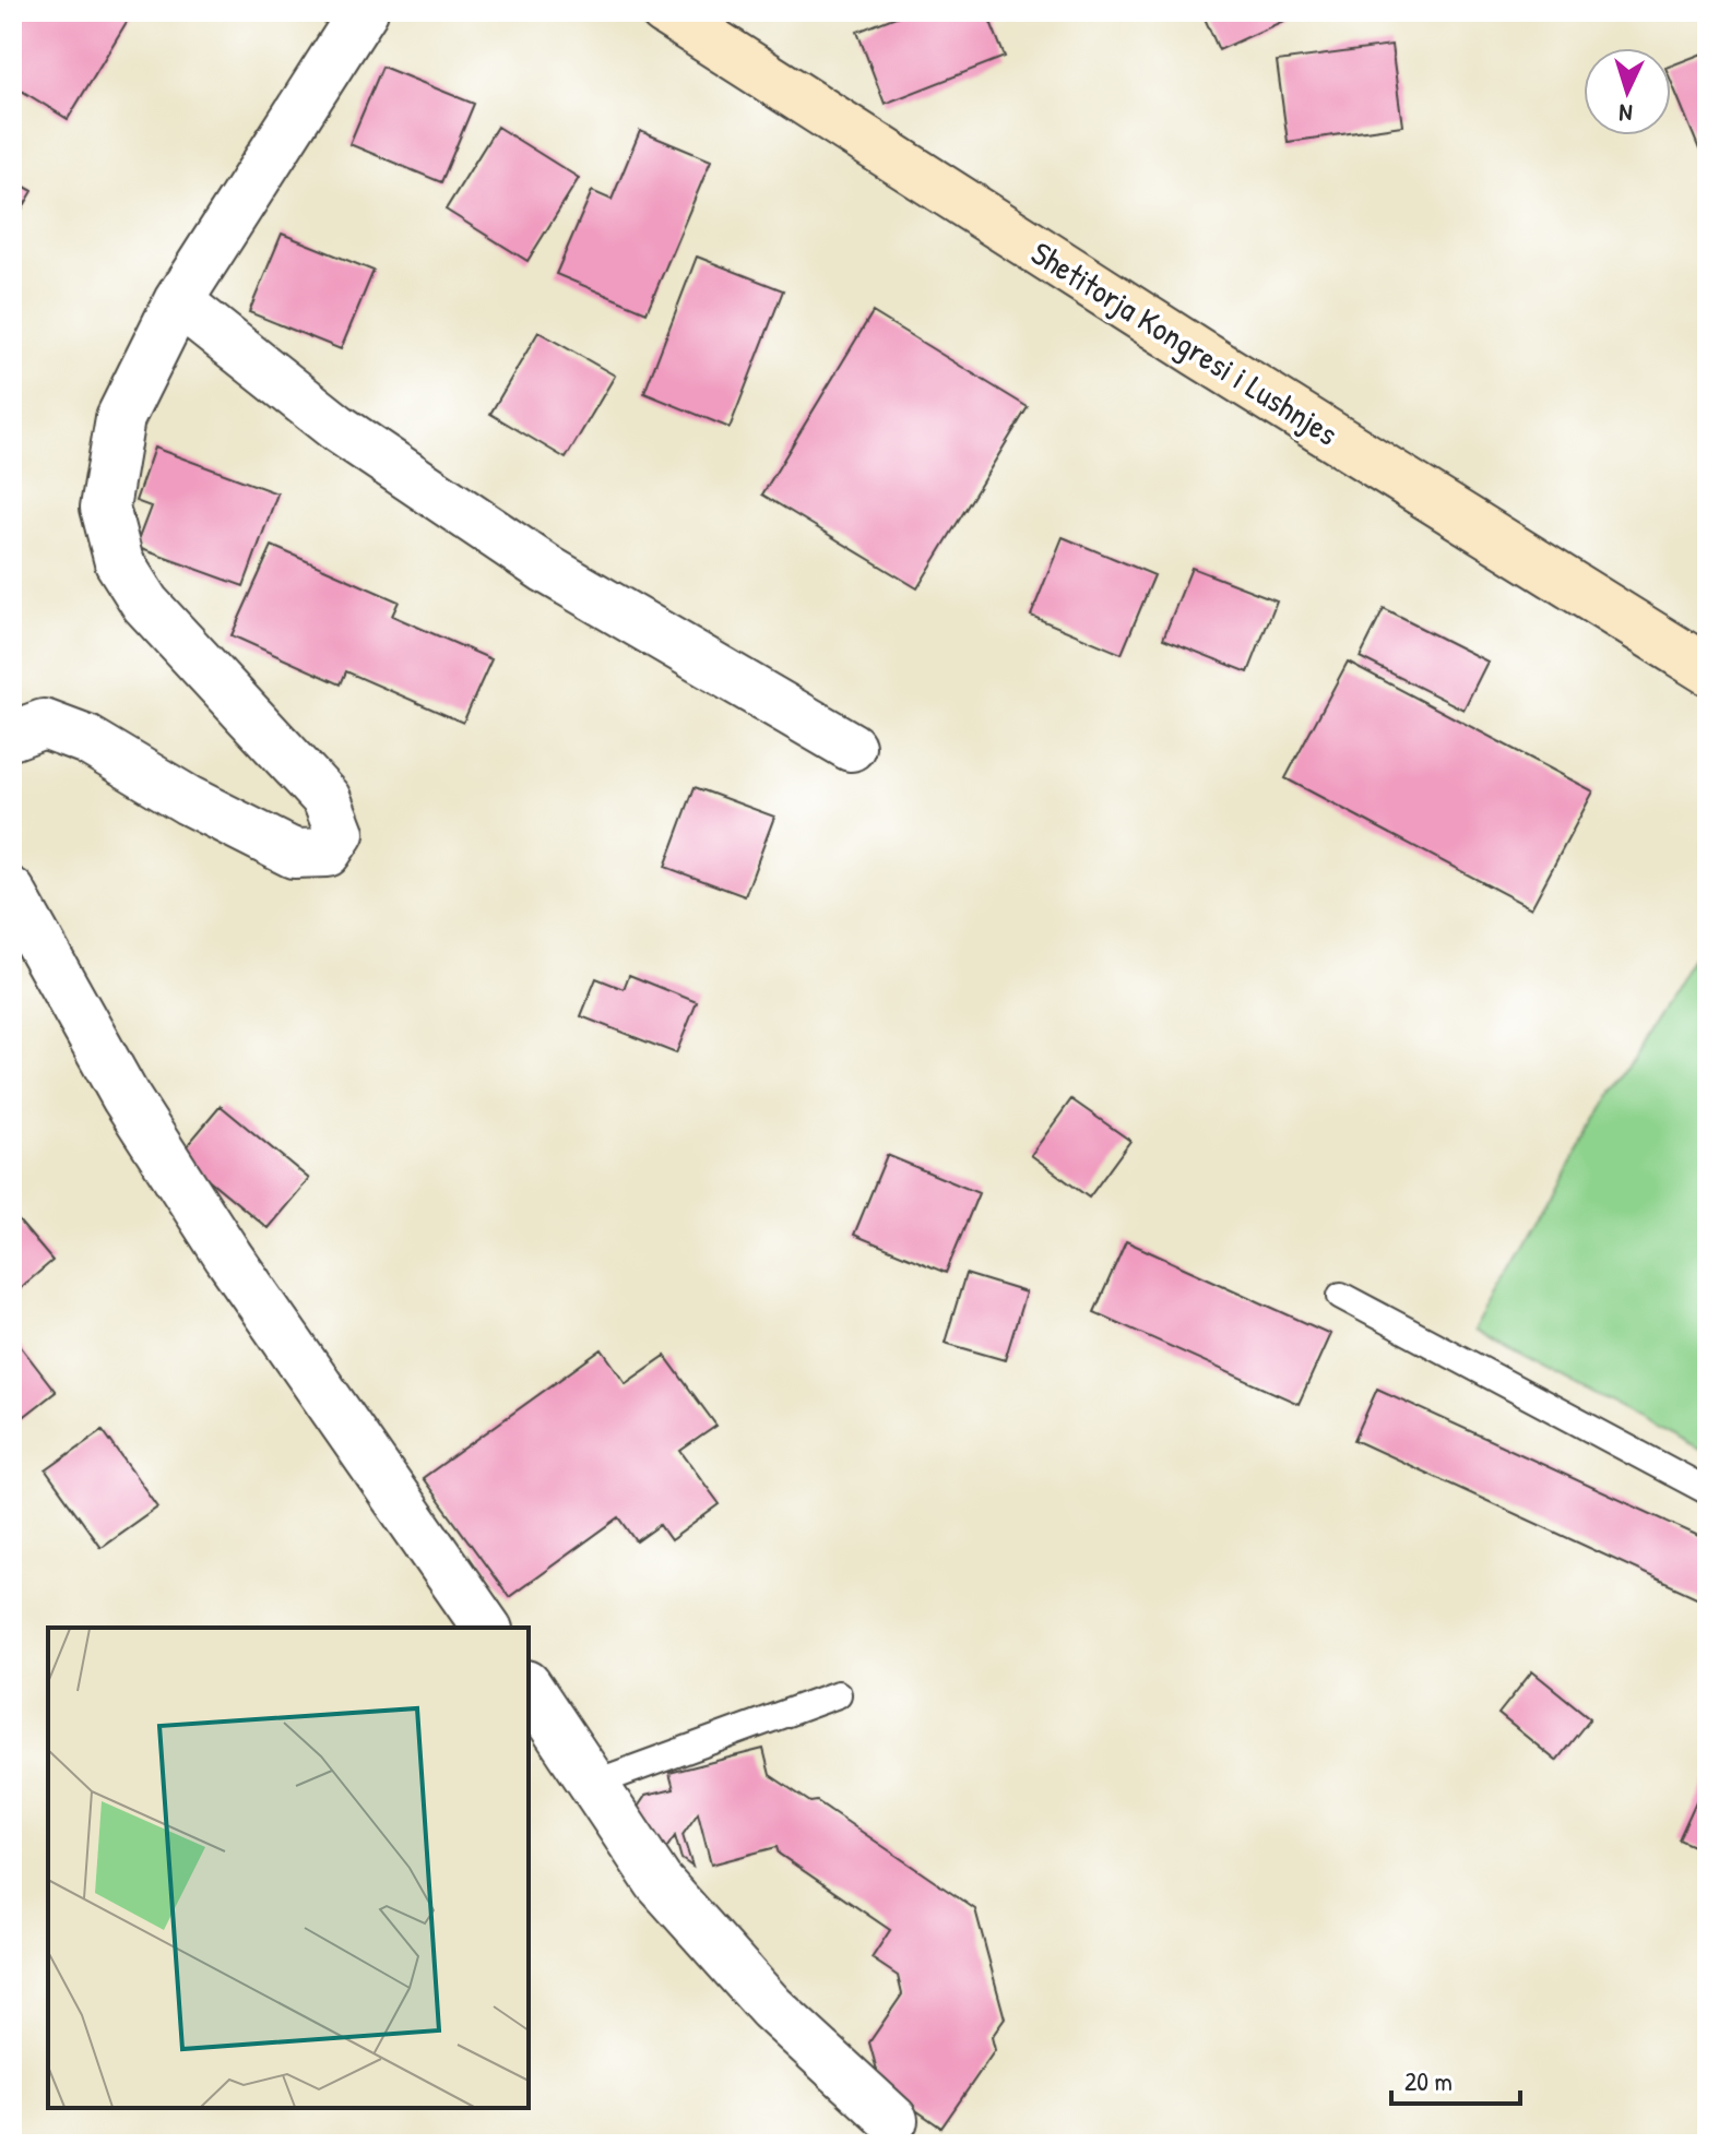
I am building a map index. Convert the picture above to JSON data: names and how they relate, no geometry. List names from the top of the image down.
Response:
{
  "streets": {
    "main road": ["Shetitorja Kongresi i Lushnjes"]
  },
  "scale_bar": "20 m",
  "north": "bottom"
}
